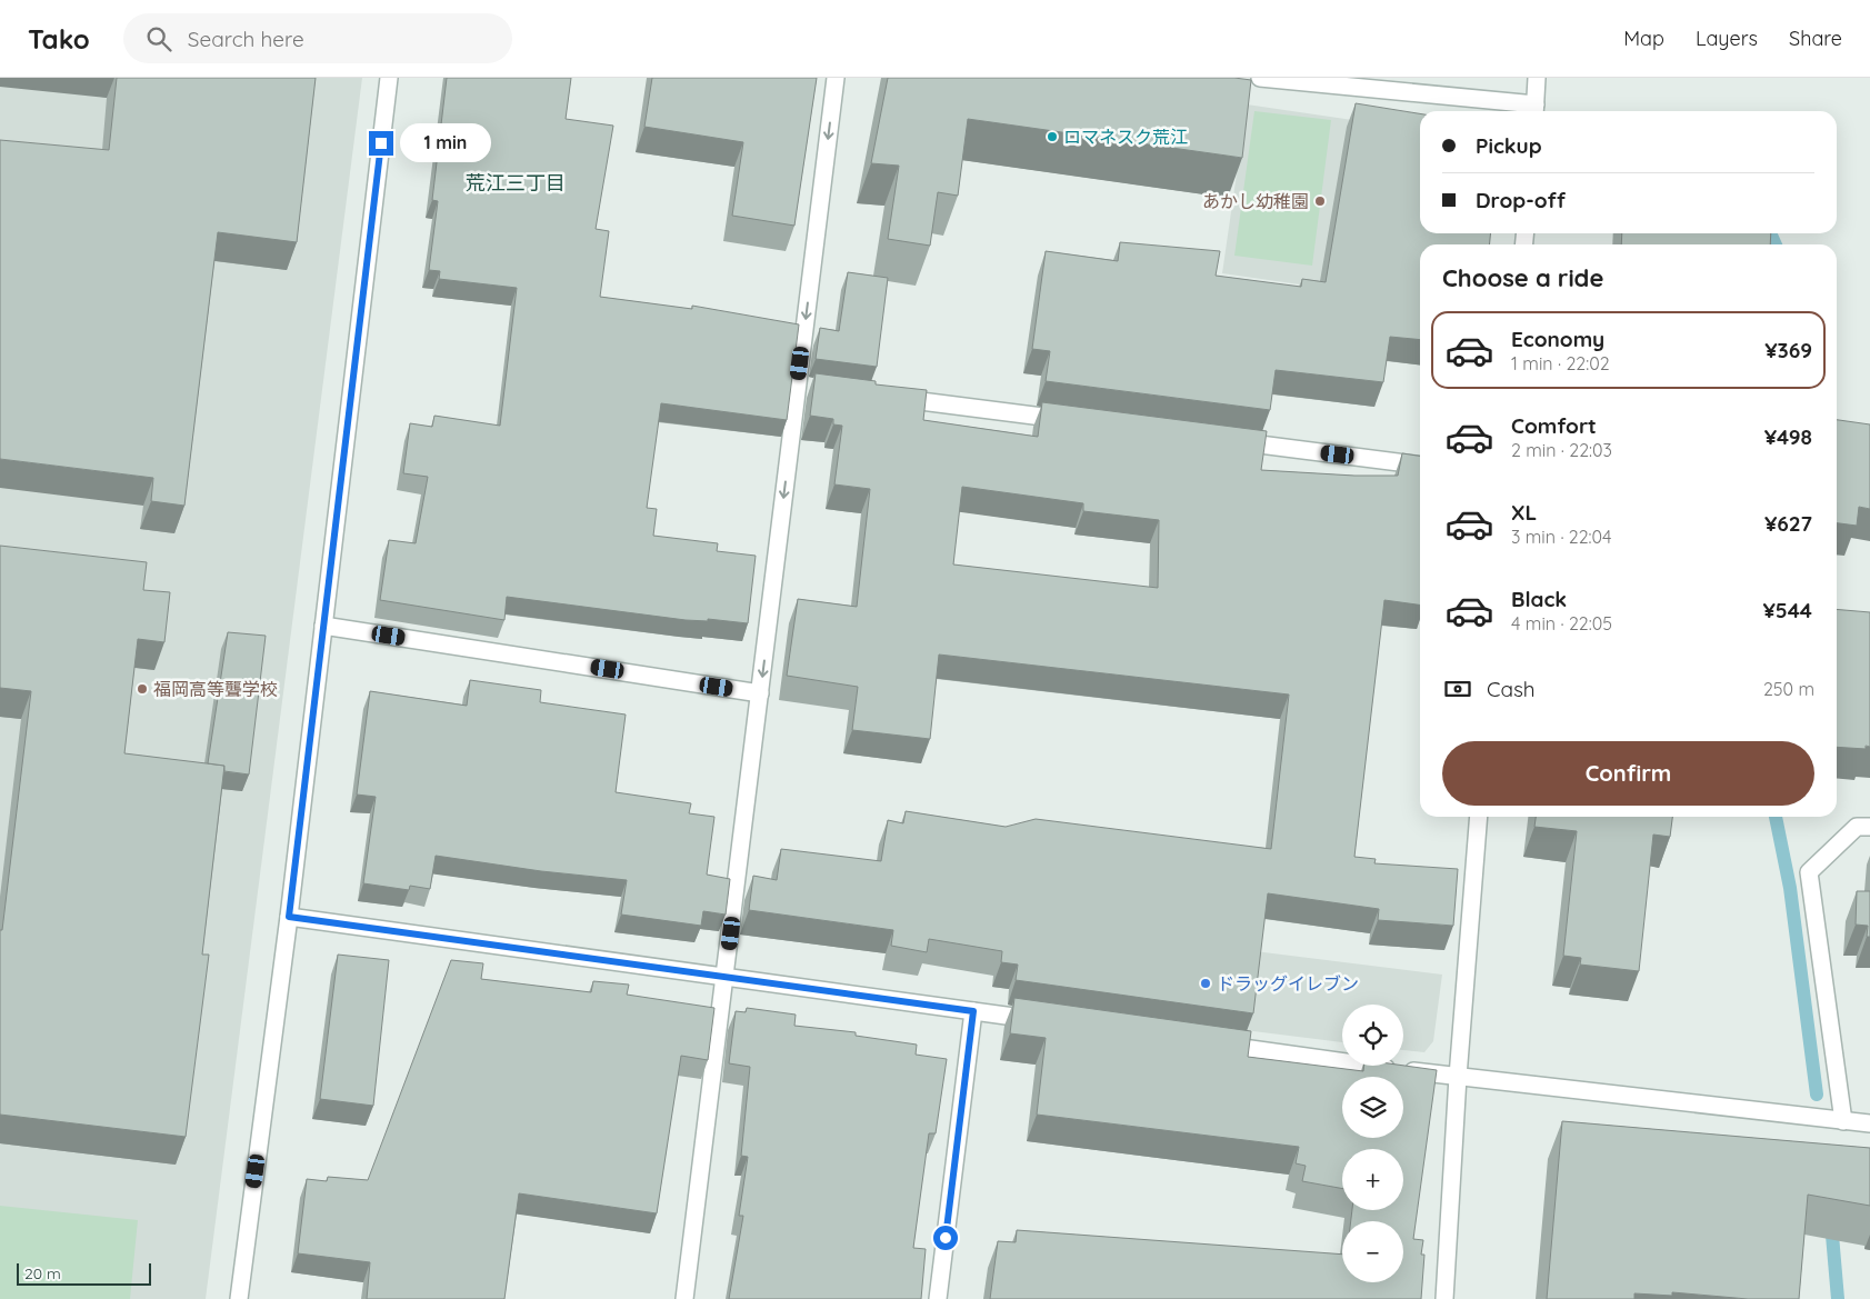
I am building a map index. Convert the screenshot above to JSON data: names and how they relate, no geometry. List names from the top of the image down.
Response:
{
  "districts": ["荒江三丁目"],
  "places": [
    "ロマネスク荒江",
    "あかし幼稚園",
    "福岡高等聾学校",
    "ドラッグイレブン"
  ],
  "scale_bar": "20 m",
  "page": {
    "header": "Tako",
    "search": "Search here",
    "nav": ["Map", "Layers", "Share"],
    "banner": ["Pickup", "Drop-off"],
    "bubble": "1 min",
    "heading": "Choose a ride",
    "list": [
      {
        "name": "Economy",
        "note": "1 min · 22:02",
        "value": "¥369"
      },
      {
        "name": "Comfort",
        "note": "2 min · 22:03",
        "value": "¥498"
      },
      {
        "name": "XL",
        "note": "3 min · 22:04",
        "value": "¥627"
      },
      {
        "name": "Black",
        "note": "4 min · 22:05",
        "value": "¥544"
      }
    ],
    "pay": ["Cash", "250 m"],
    "buttons": "Confirm",
    "map_buttons": ["+", "−"],
    "scale": "20 m"
  }
}
